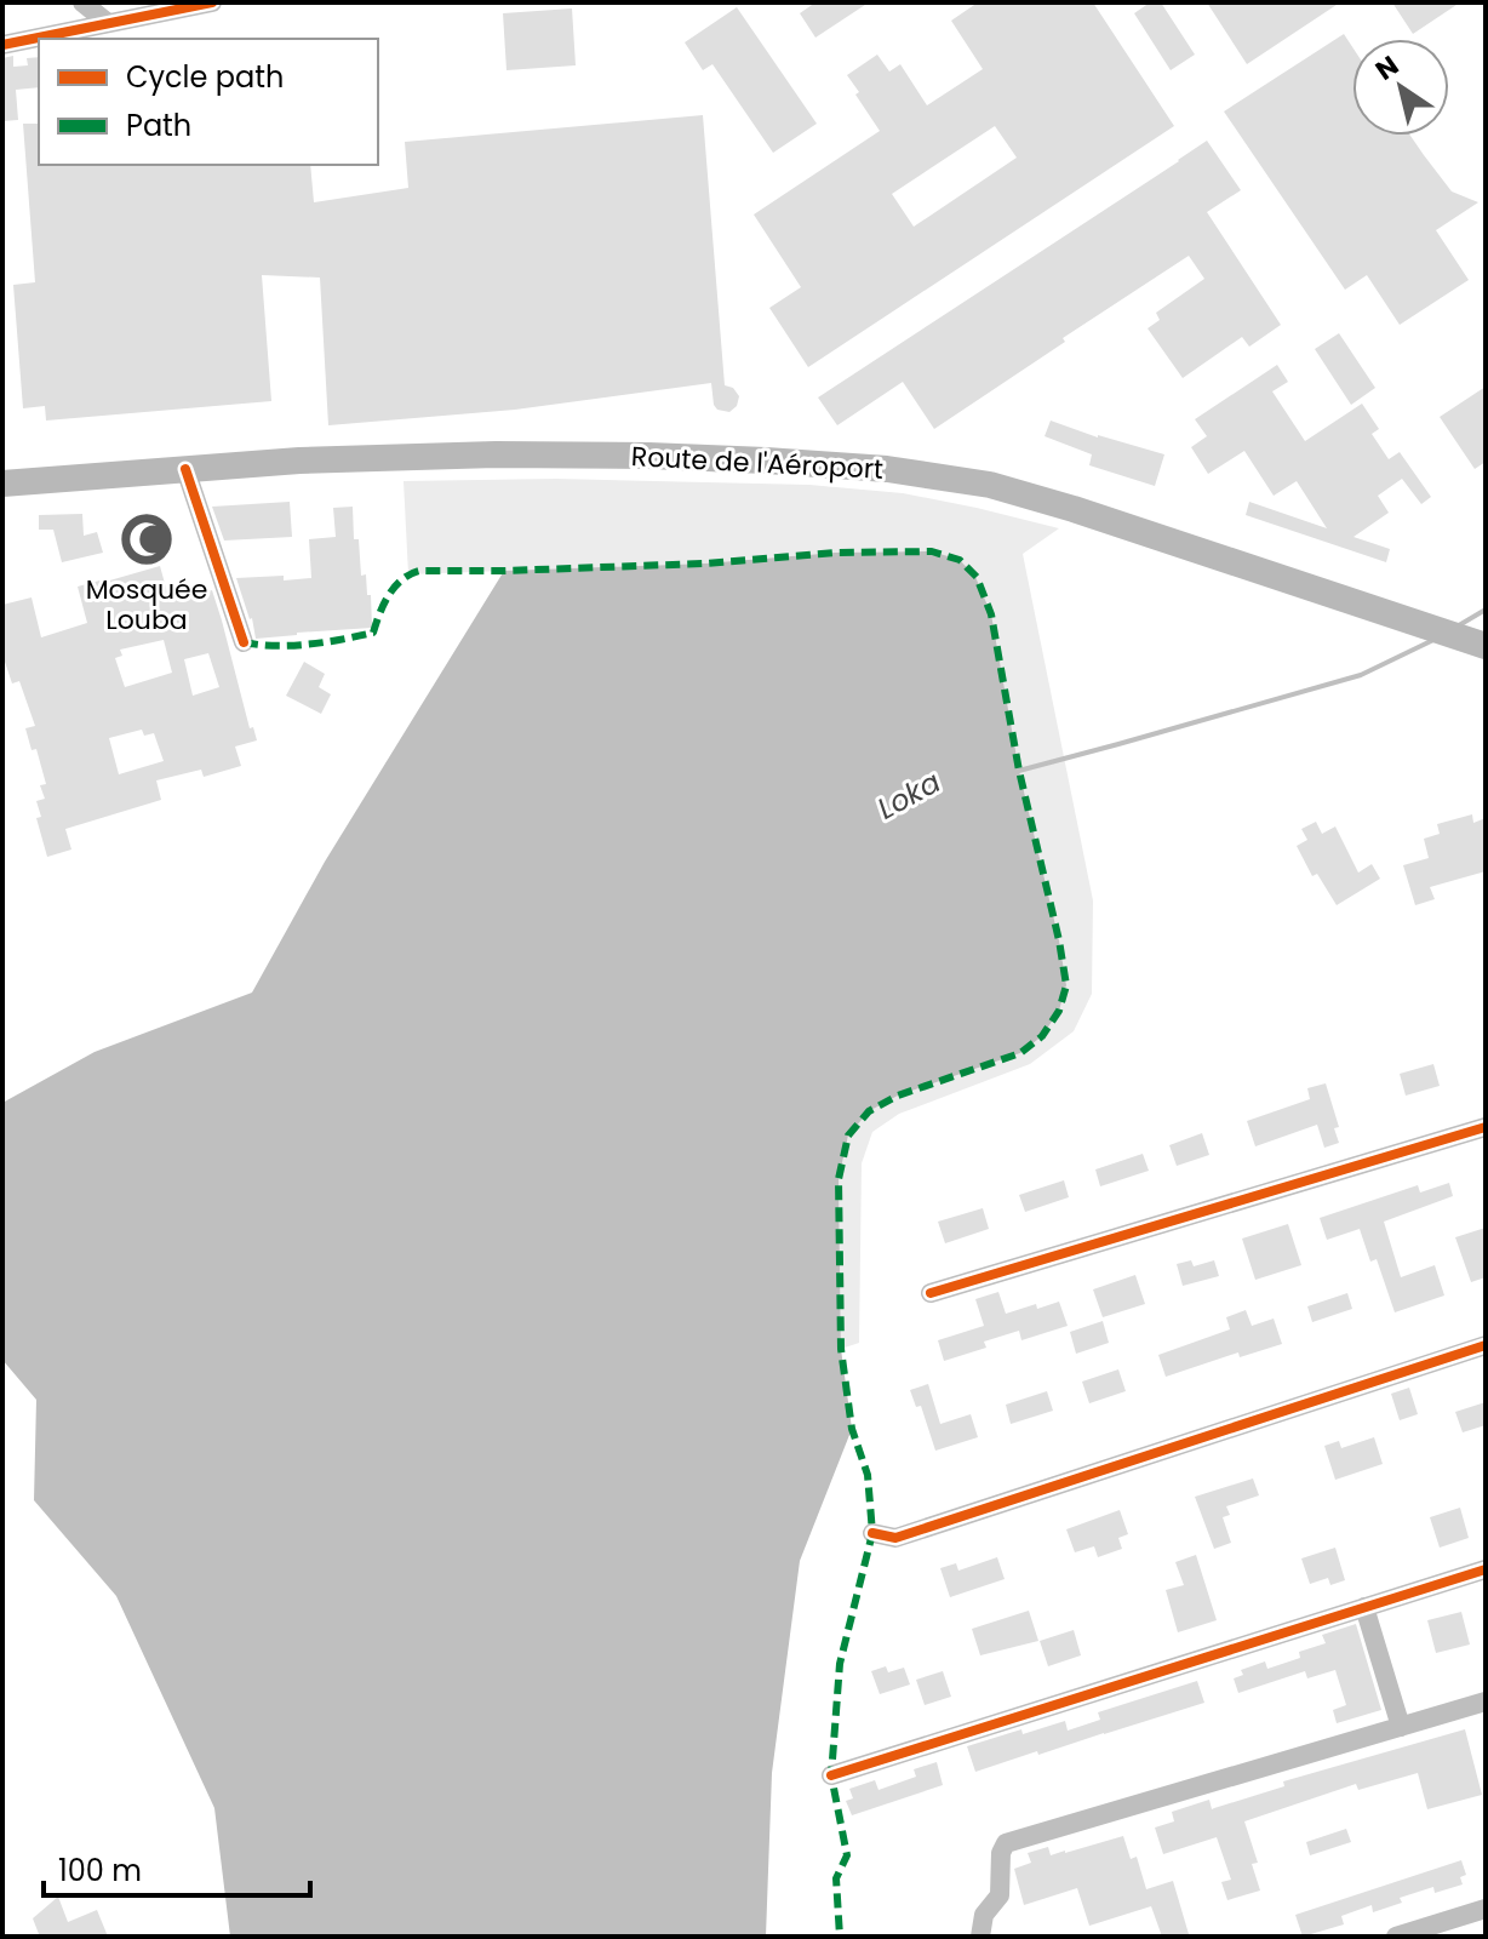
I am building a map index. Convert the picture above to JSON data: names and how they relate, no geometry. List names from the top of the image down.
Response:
{
  "streets": {
    "main road": ["Route de l'Aéroport"]
  },
  "water": ["Loka"],
  "places": {
    "mosque": ["Mosquée Louba"]
  },
  "legend": ["Cycle path", "Path"],
  "scale_bar": "100 m",
  "north": "top left"
}
